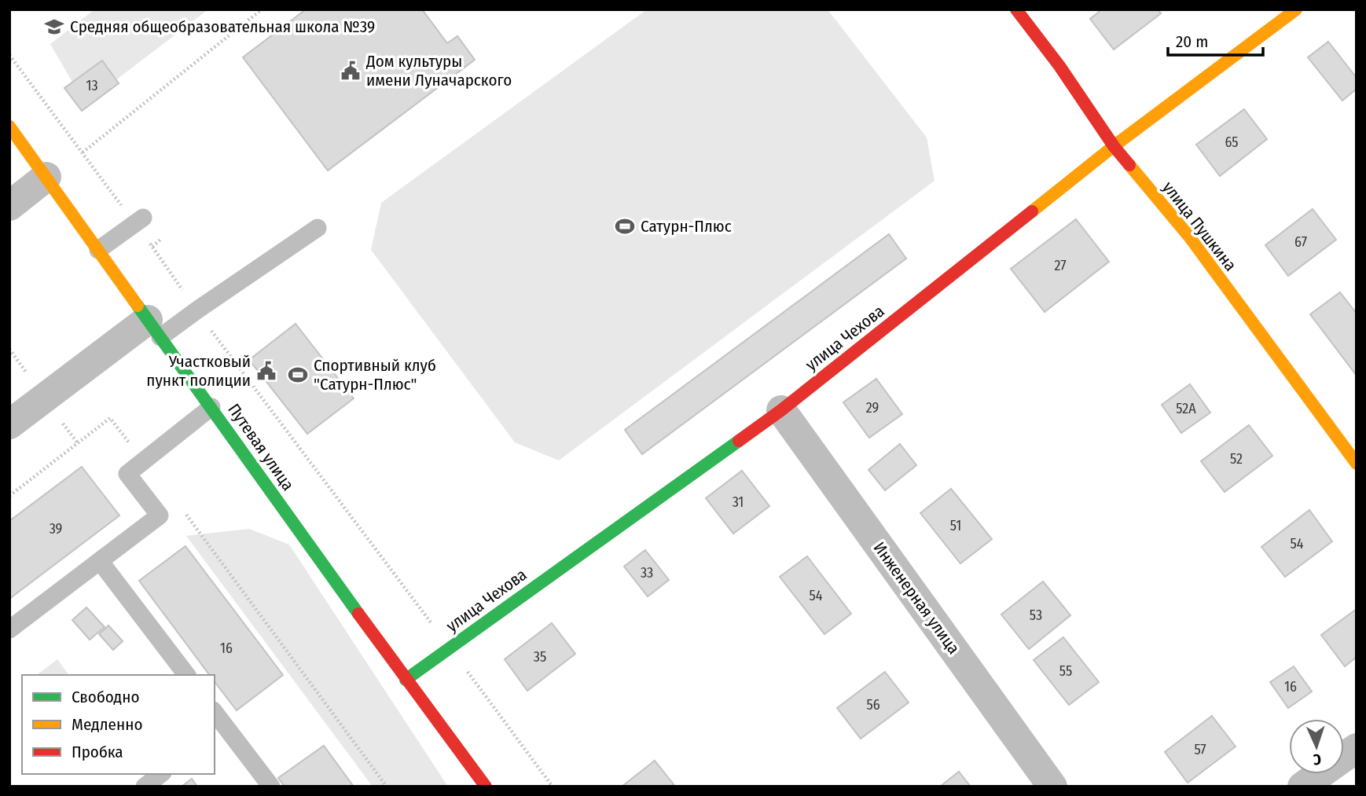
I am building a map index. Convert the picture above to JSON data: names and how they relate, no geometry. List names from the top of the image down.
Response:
{
  "streets": {
    "street": [
      "улица Пушкина",
      "улица Чехова",
      "Путевая улица",
      "Инженерная улица"
    ]
  },
  "crossings": [
    ["улица Пушкина", "улица Чехова"],
    ["улица Чехова", "Путевая улица"],
    ["улица Чехова", "Инженерная улица"]
  ],
  "places": {
    "school or university": ["Средняя общеобразовательная школа №39"],
    "public building": ["Дом культуры имени Луначарского", "Участковый пункт полиции"],
    "sports": ["Сатурн-Плюс", "Спортивный клуб \"Сатурн-Плюс\""]
  },
  "house_numbers": [
    "13",
    "65",
    "67",
    "27",
    "29",
    "52А",
    "52",
    "31",
    "51",
    "39",
    "54",
    "33",
    "54",
    "53",
    "16",
    "35",
    "55",
    "16",
    "56",
    "57"
  ],
  "legend": ["Свободно", "Медленно", "Пробка"],
  "scale_bar": "20 m",
  "north": "bottom"
}
